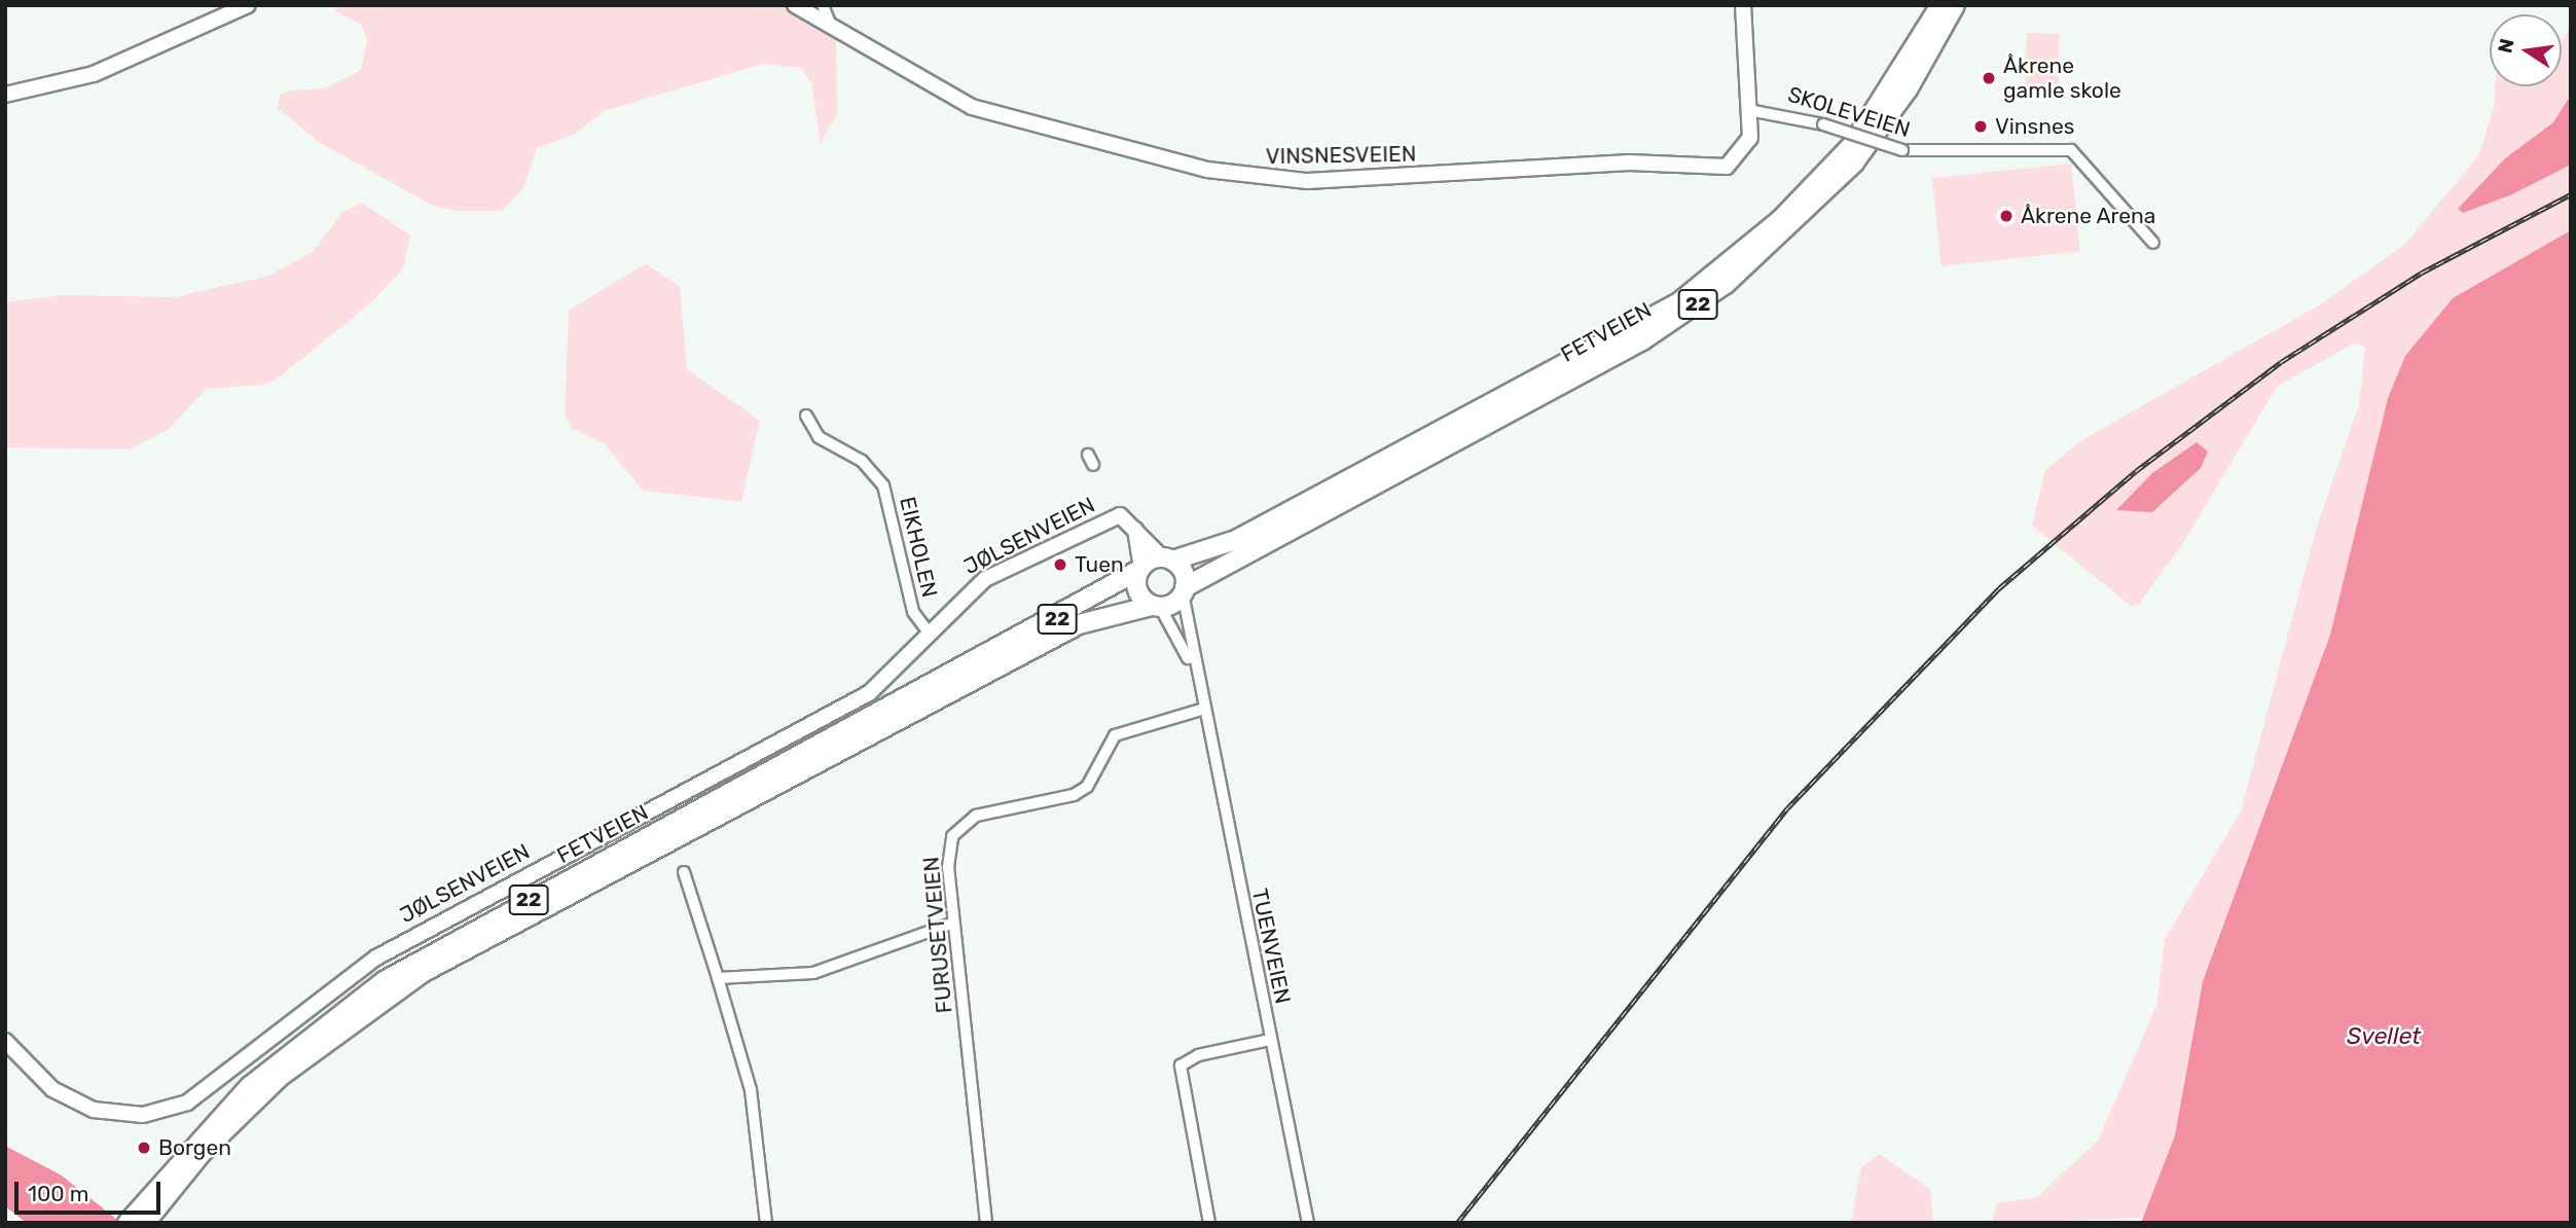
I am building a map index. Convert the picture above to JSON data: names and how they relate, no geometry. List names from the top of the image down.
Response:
{
  "streets": {
    "highway": ["22", "FETVEIEN"],
    "main road": ["VINSNESVEIEN", "JØLSENVEIEN"],
    "street": [
      "SKOLEVEIEN",
      "EIKHOLEN",
      "FURUSETVEIEN",
      "TUENVEIEN"
    ]
  },
  "crossings": [
    ["SKOLEVEIEN", "VINSNESVEIEN"],
    ["22", "FETVEIEN"],
    ["22", "TUENVEIEN"],
    ["FETVEIEN", "TUENVEIEN"],
    ["JØLSENVEIEN", "EIKHOLEN"],
    ["FURUSETVEIEN", "TUENVEIEN"]
  ],
  "water": ["Svellet"],
  "places": [
    "Åkrene gamle skole",
    "Vinsnes",
    "Åkrene Arena",
    "Tuen",
    "Borgen"
  ],
  "scale_bar": "100 m",
  "north": "left"
}
